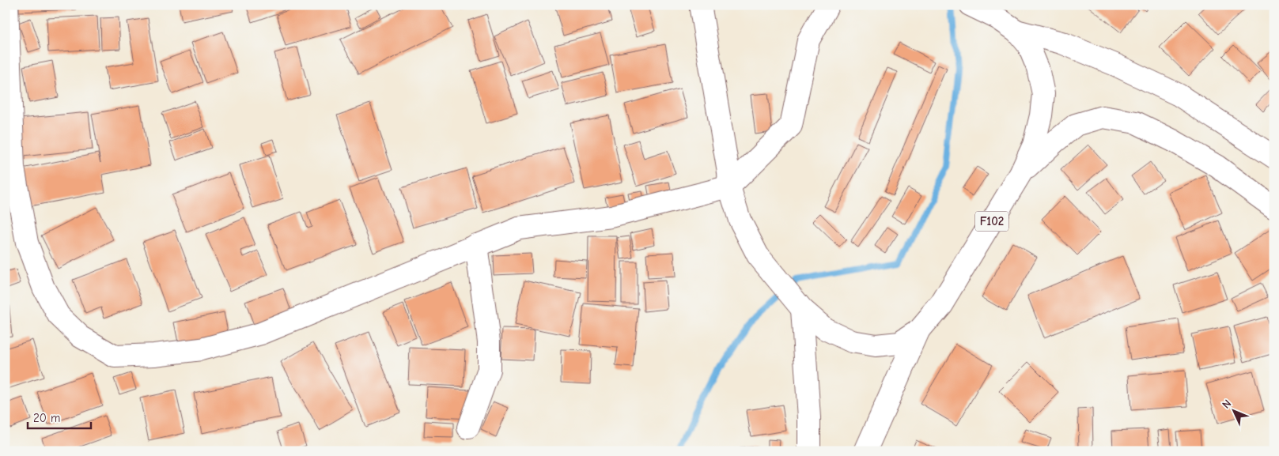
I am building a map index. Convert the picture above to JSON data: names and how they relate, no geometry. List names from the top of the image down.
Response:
{
  "streets": {
    "main road": ["F102"]
  },
  "scale_bar": "20 m",
  "north": "top left"
}
